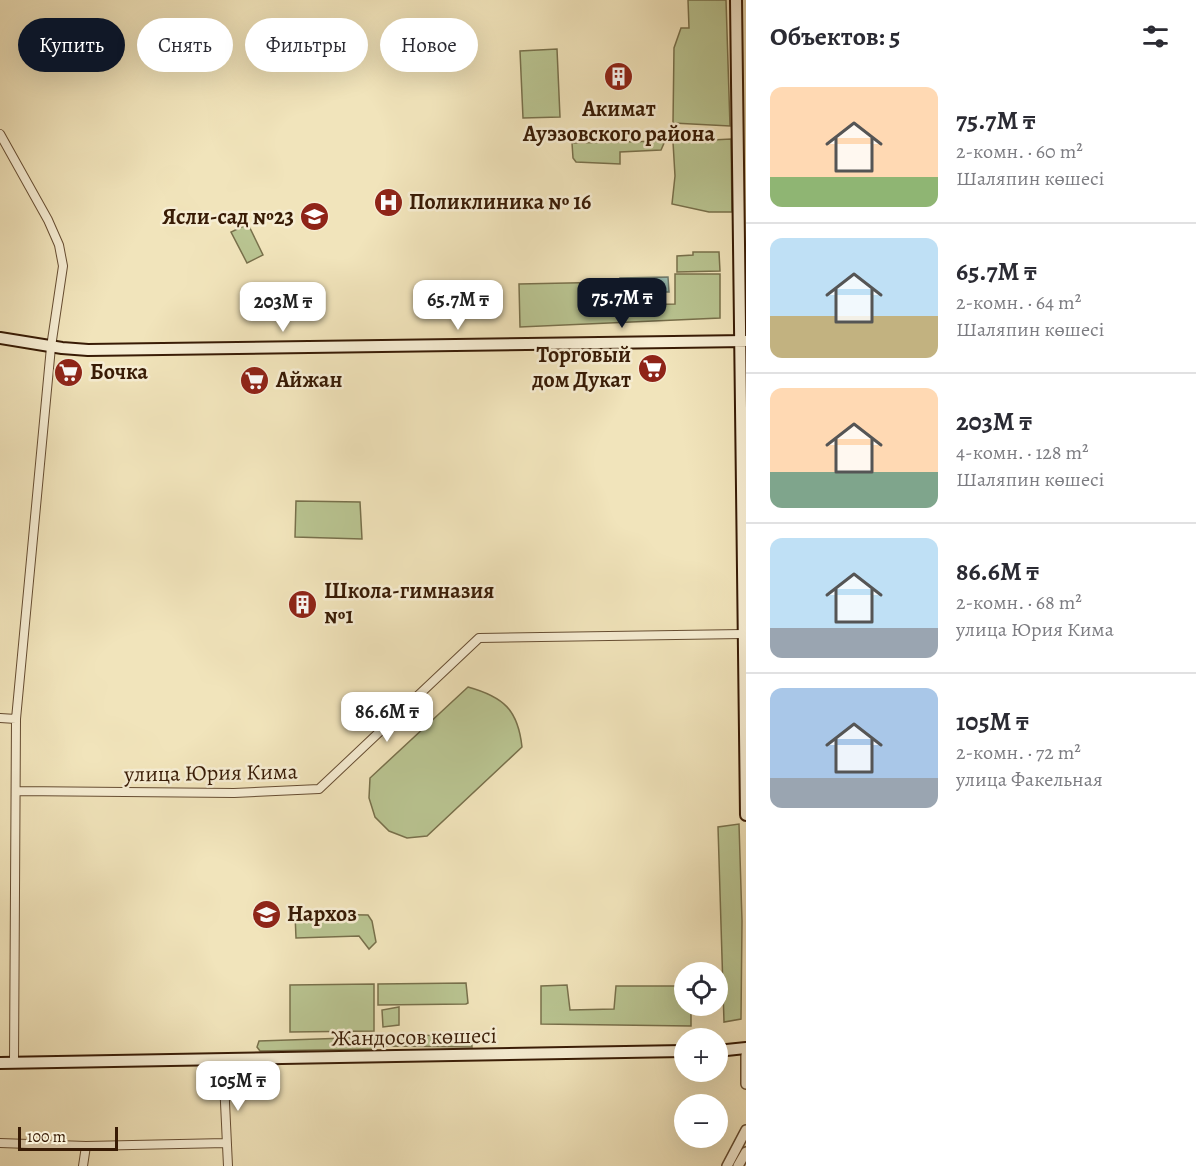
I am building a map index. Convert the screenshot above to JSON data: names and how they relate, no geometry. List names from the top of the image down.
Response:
{
  "streets": {
    "main road": ["Жандосов көшесі"],
    "street": ["улица Юрия Кима"]
  },
  "places": {
    "building": ["Акимат Ауэзовского района", "Школа-гимназия №1"],
    "hospital": ["Поликлиника № 16"],
    "school or university": ["Ясли-сад №23", "Нархоз"],
    "supermarket": ["Торговый дом Дукат", "Бочка", "Айжан"]
  },
  "scale_bar": "100 m",
  "page": {
    "heading": "Объектов: 5",
    "chip": [
      "Купить",
      "Снять",
      "Фильтры",
      "Новое"
    ],
    "list": [
      {
        "name": "75.7M ₸",
        "note": "2-комн. · 60 m² · Шаляпин көшесі"
      },
      {
        "name": "65.7M ₸",
        "note": "2-комн. · 64 m² · Шаляпин көшесі"
      },
      {
        "name": "203M ₸",
        "note": "4-комн. · 128 m² · Шаляпин көшесі"
      },
      {
        "name": "86.6M ₸",
        "note": "2-комн. · 68 m² · улица Юрия Кима"
      },
      {
        "name": "105M ₸",
        "note": "2-комн. · 72 m² · улица Факельная"
      }
    ],
    "price": [
      "75.7M ₸",
      "65.7M ₸",
      "203M ₸",
      "86.6M ₸",
      "105M ₸"
    ],
    "map_buttons": ["+", "−"],
    "scale": "100 m"
  }
}
